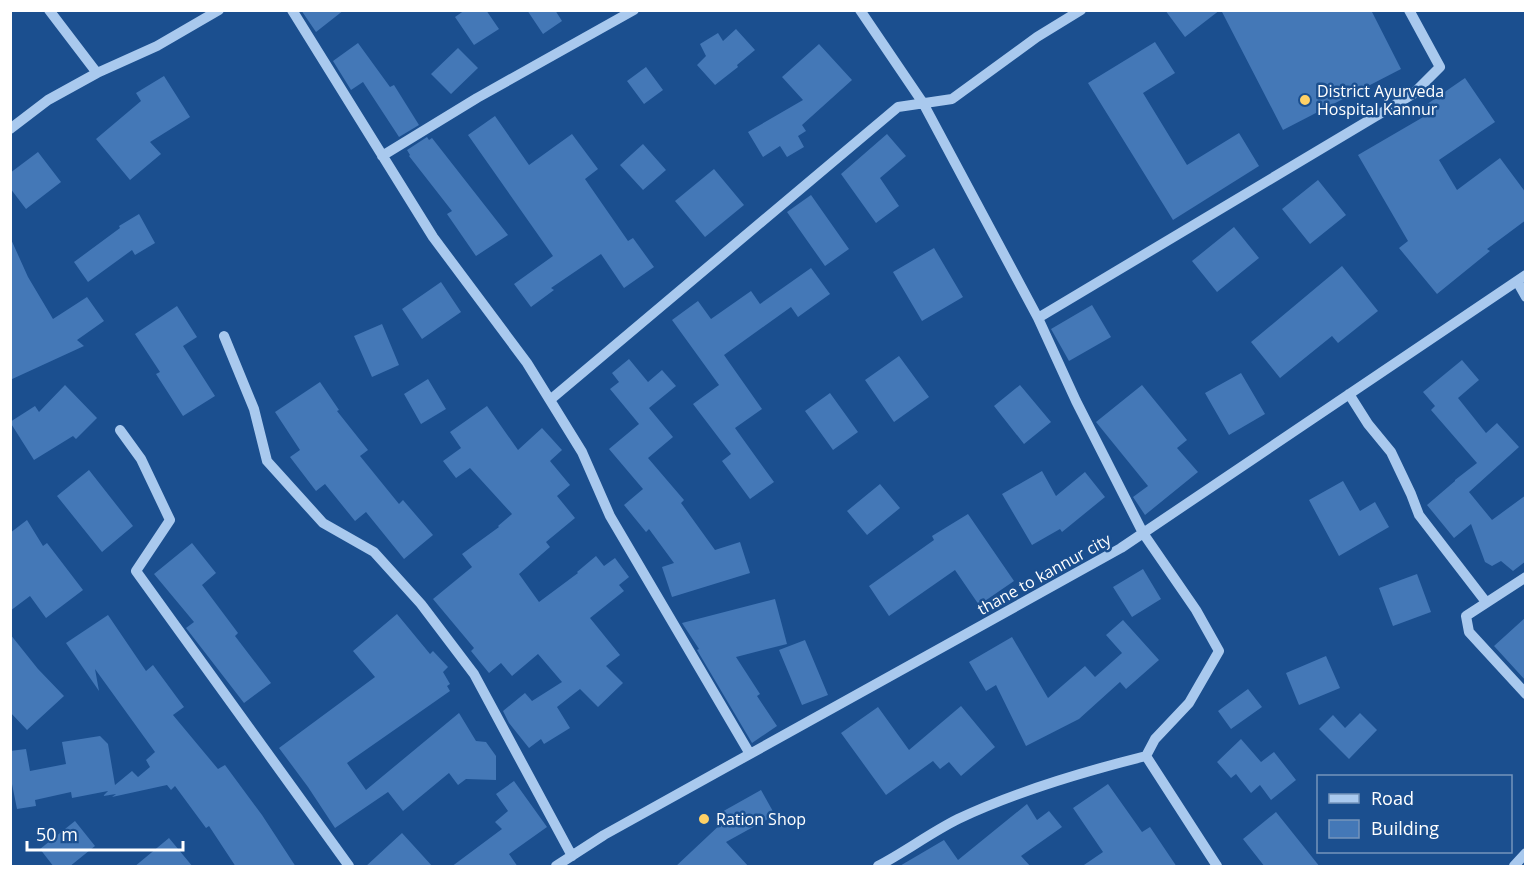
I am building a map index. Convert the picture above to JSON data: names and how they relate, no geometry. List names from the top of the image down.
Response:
{
  "streets": {
    "street": ["thane to kannur city"]
  },
  "places": ["District Ayurveda Hospital Kannur", "Ration Shop"],
  "legend": ["Road", "Building"],
  "scale_bar": "50 m"
}
